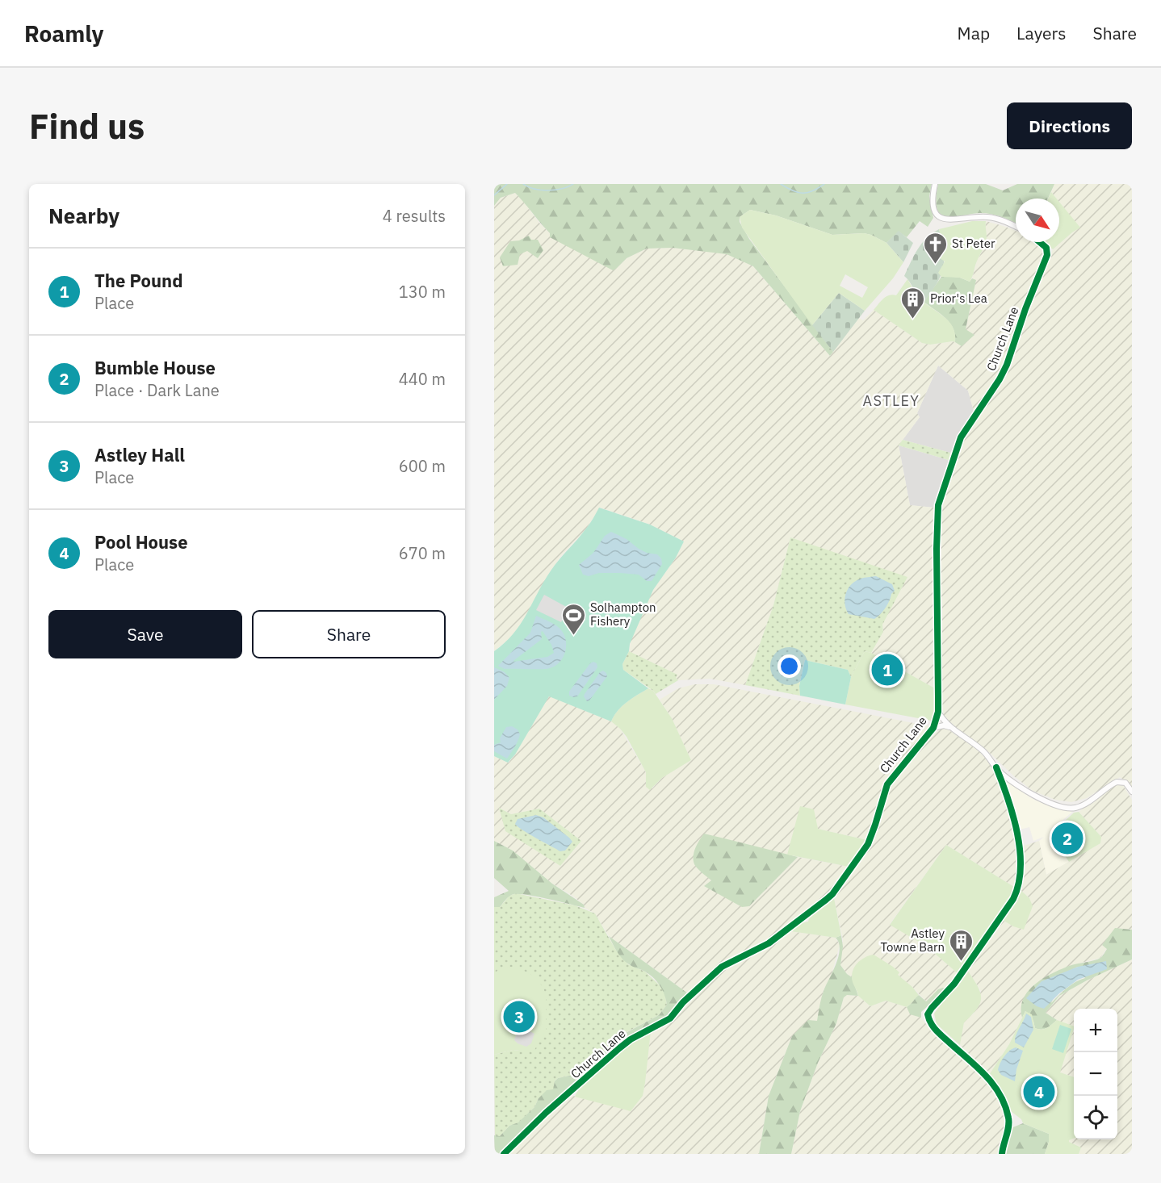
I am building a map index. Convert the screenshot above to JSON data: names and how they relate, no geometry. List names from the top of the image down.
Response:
{
  "streets": {
    "street": ["Church Lane"]
  },
  "districts": ["ASTLEY"],
  "places": {
    "church": ["St Peter"],
    "building": ["Prior's Lea", "Astley Towne Barn"],
    "sports": ["Solhampton Fishery"]
  },
  "north": "bottom right",
  "page": {
    "header": "Roamly",
    "nav": ["Map", "Layers", "Share"],
    "buttons": [
      "Directions",
      ["Save", "Share"]
    ],
    "title": "Find us",
    "heading": ["Nearby", "4 results"],
    "list": [
      {
        "mark": "1",
        "name": "The Pound",
        "note": "Place",
        "value": "130 m"
      },
      {
        "mark": "2",
        "name": "Bumble House",
        "note": "Place · Dark Lane",
        "value": "440 m"
      },
      {
        "mark": "3",
        "name": "Astley Hall",
        "note": "Place",
        "value": "600 m"
      },
      {
        "mark": "4",
        "name": "Pool House",
        "note": "Place",
        "value": "670 m"
      }
    ],
    "pins": [
      "1",
      "2",
      "3",
      "4"
    ],
    "map_buttons": ["+", "−"]
  }
}
